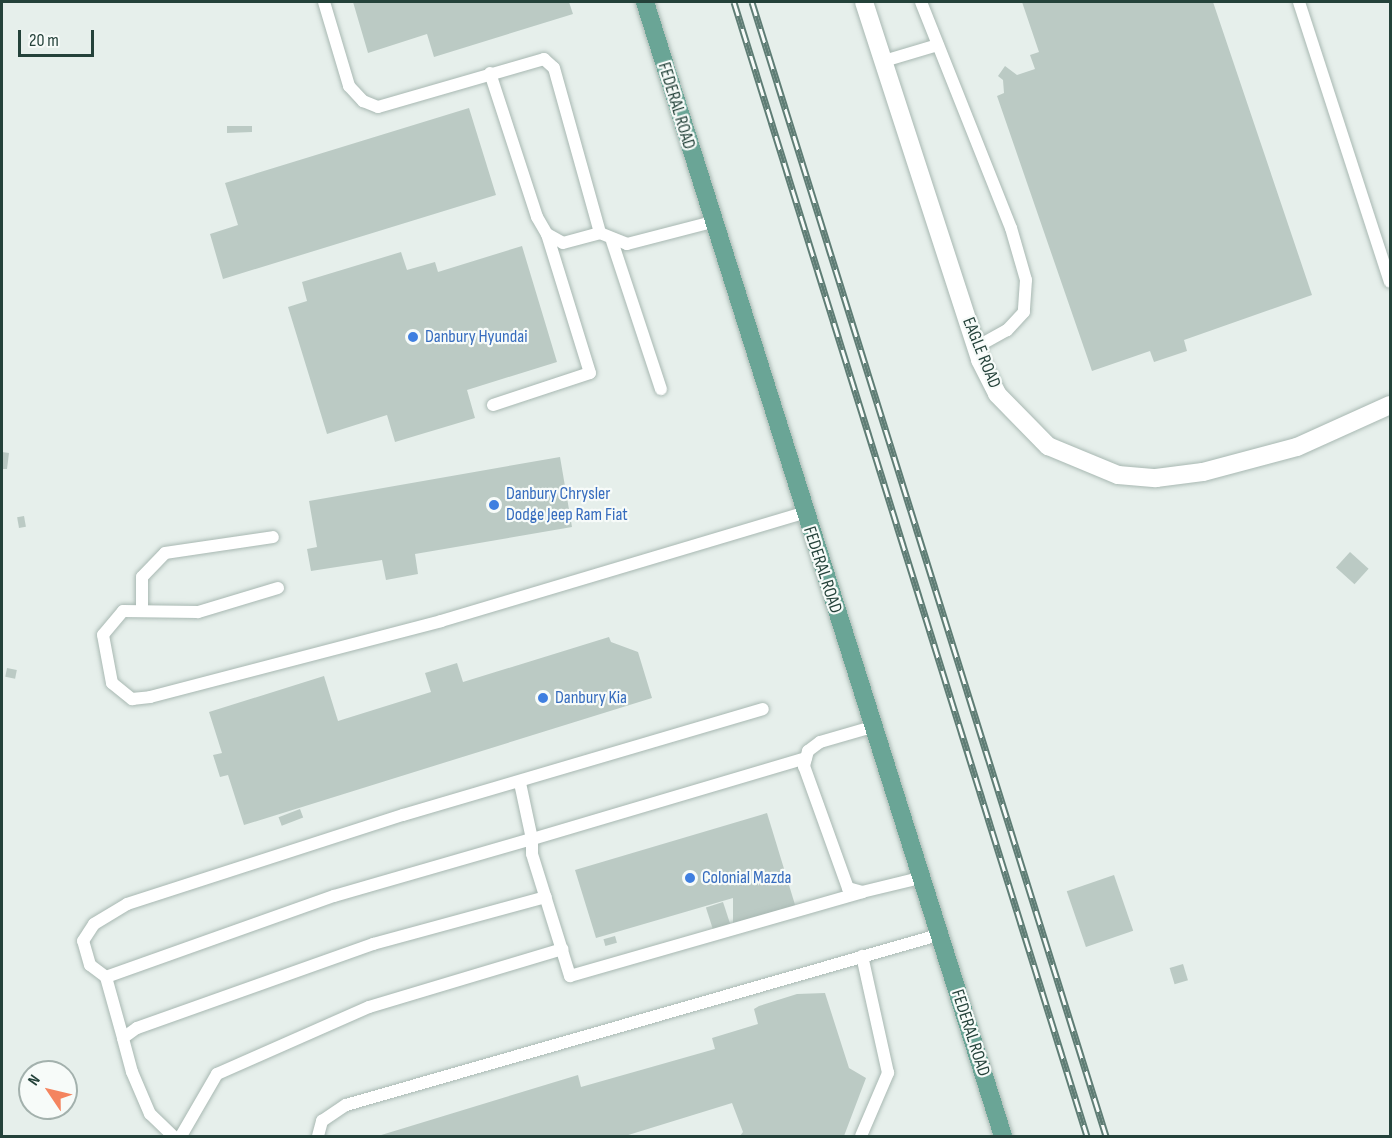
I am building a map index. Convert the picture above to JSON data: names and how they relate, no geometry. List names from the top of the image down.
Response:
{
  "streets": {
    "main road": ["FEDERAL ROAD"],
    "street": ["EAGLE ROAD"]
  },
  "places": [
    "Danbury Hyundai",
    "Danbury Chrysler Dodge Jeep Ram Fiat",
    "Danbury Kia",
    "Colonial Mazda"
  ],
  "scale_bar": "20 m",
  "north": "top left"
}
